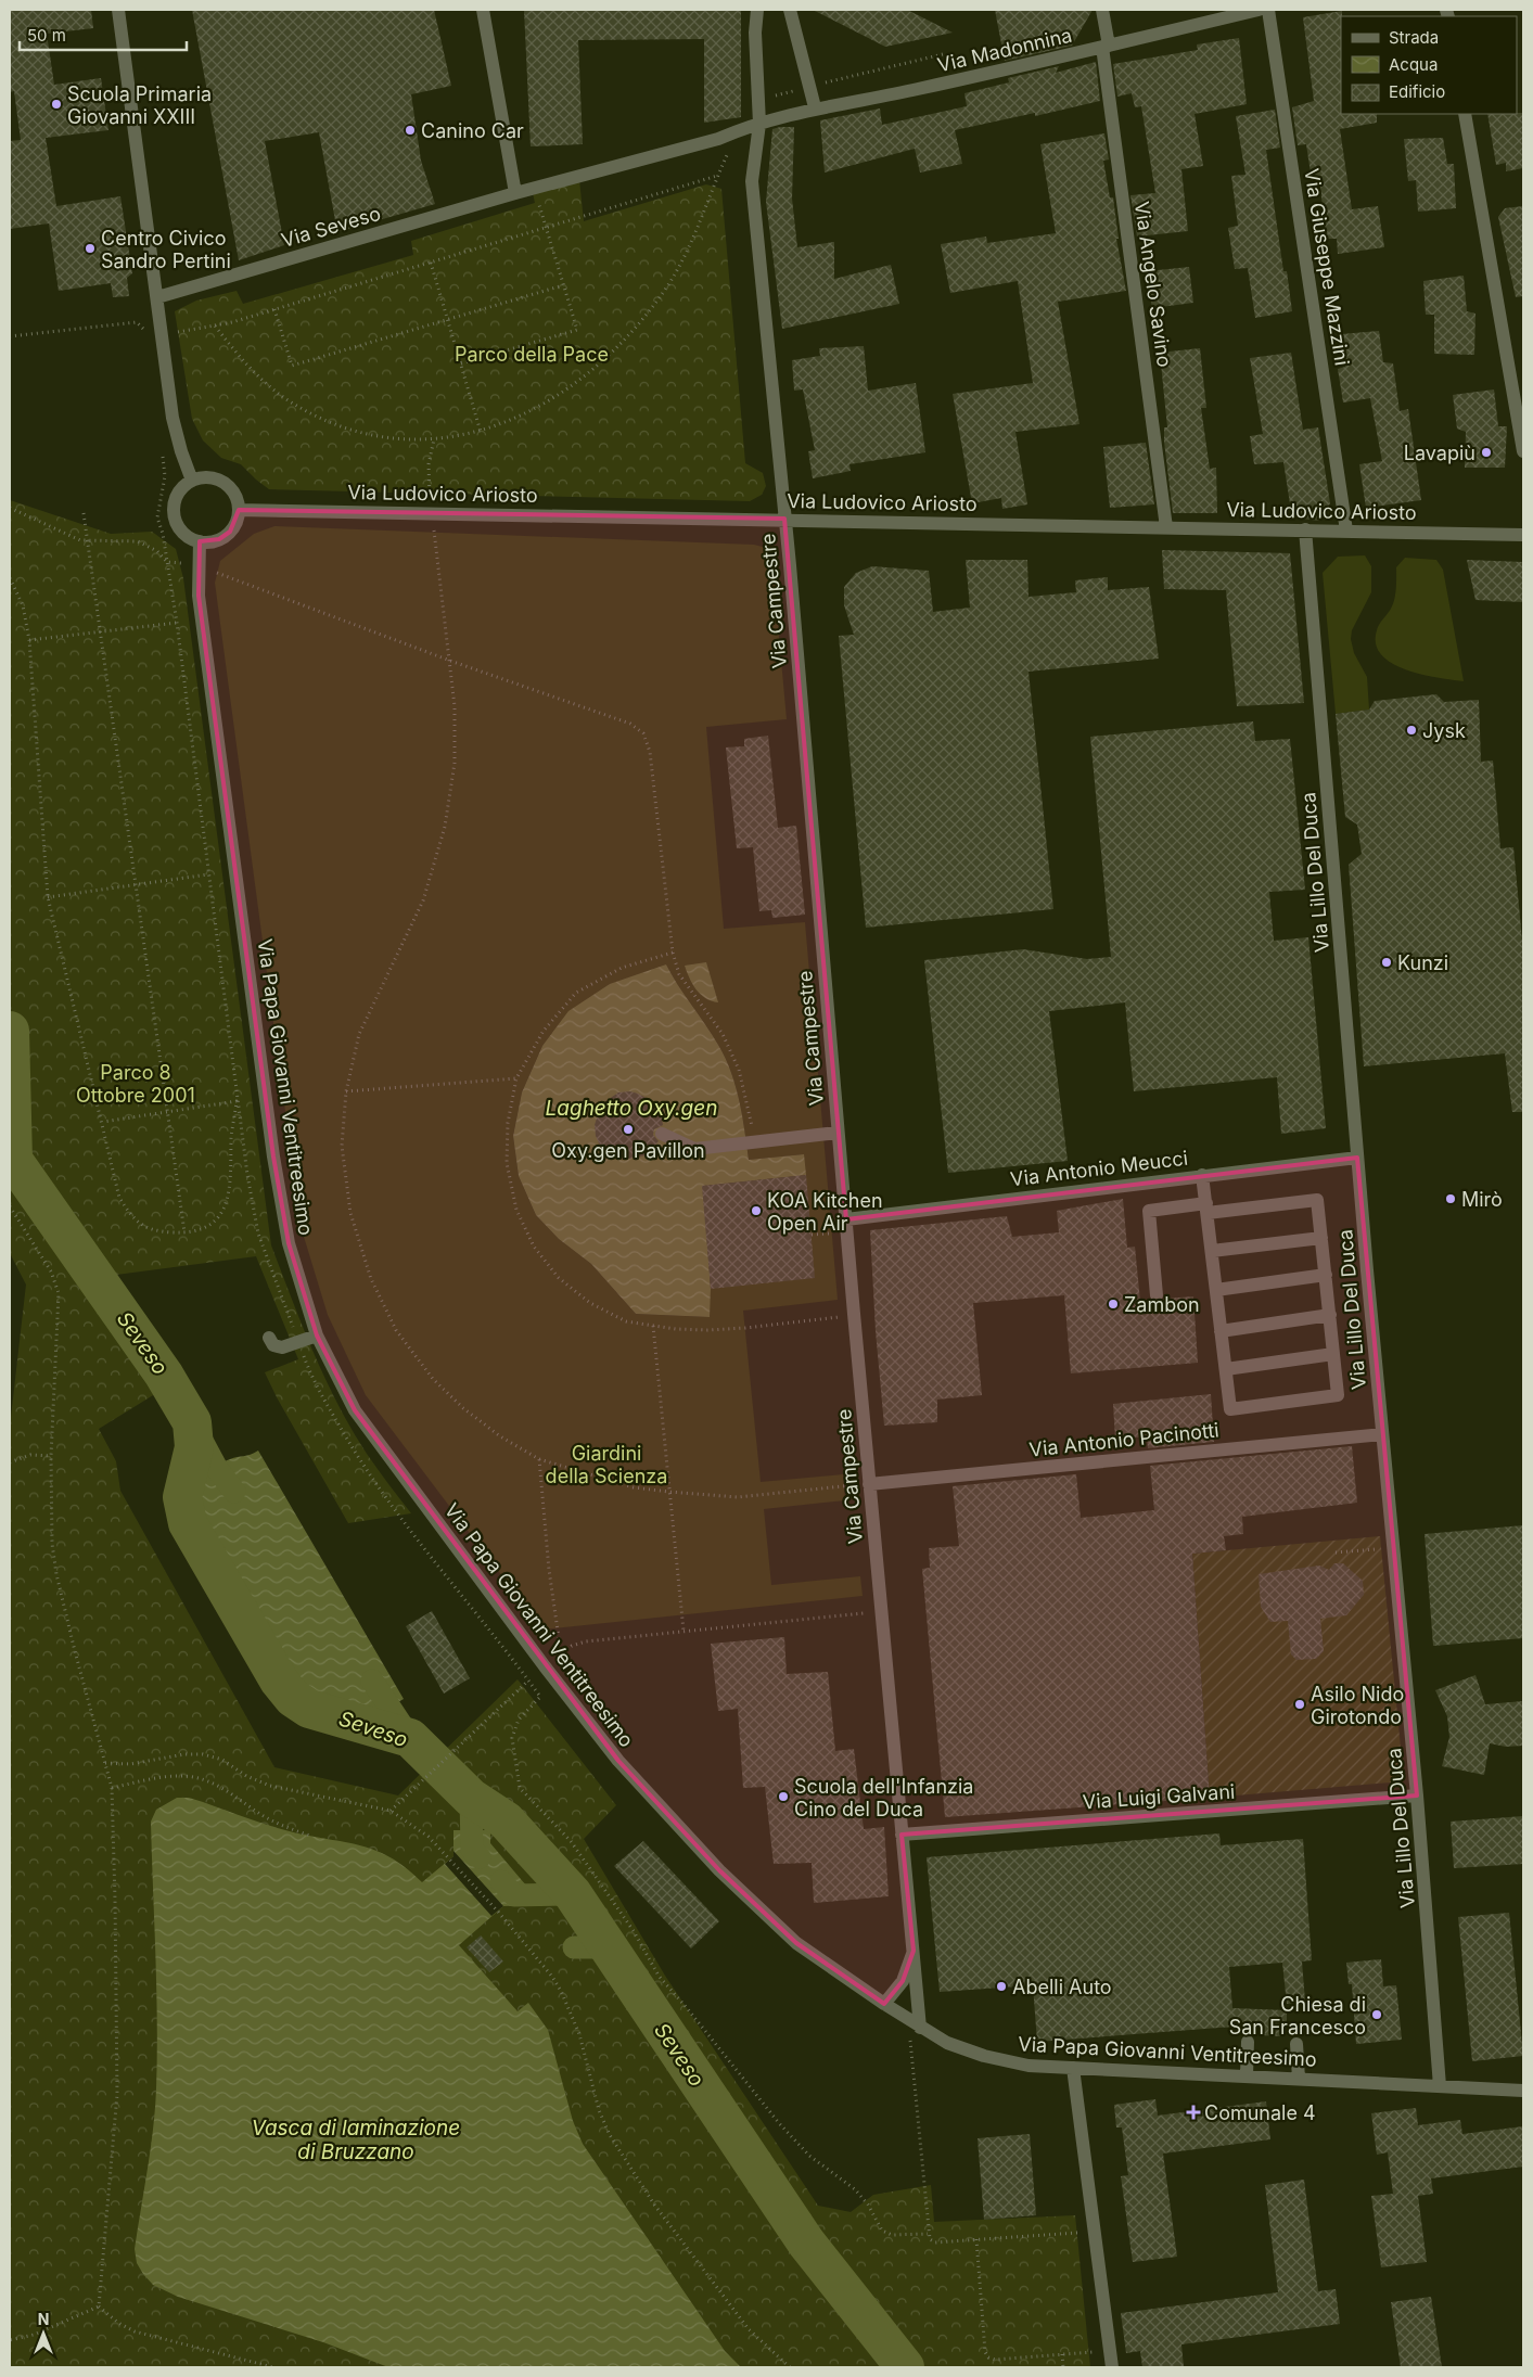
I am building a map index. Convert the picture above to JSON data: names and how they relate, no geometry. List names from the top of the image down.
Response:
{
  "streets": {
    "street": [
      "Via Madonnina",
      "Via Seveso",
      "Via Giuseppe Mazzini",
      "Via Angelo Savino",
      "Via Ludovico Ariosto",
      "Via Campestre",
      "Via Lillo Del Duca",
      "Via Papa Giovanni Ventitreesimo",
      "Via Antonio Meucci",
      "Via Antonio Pacinotti",
      "Via Luigi Galvani"
    ]
  },
  "crossings": [
    ["Via Madonnina", "Via Seveso"],
    ["Via Madonnina", "Via Angelo Savino"],
    ["Via Madonnina", "Via Campestre"],
    ["Via Giuseppe Mazzini", "Via Ludovico Ariosto"],
    ["Via Angelo Savino", "Via Ludovico Ariosto"],
    ["Via Ludovico Ariosto", "Via Campestre"],
    ["Via Ludovico Ariosto", "Via Lillo Del Duca"],
    ["Via Ludovico Ariosto", "Via Papa Giovanni Ventitreesimo"],
    ["Via Campestre", "Via Papa Giovanni Ventitreesimo"],
    ["Via Campestre", "Via Antonio Meucci"],
    ["Via Campestre", "Via Antonio Pacinotti"],
    ["Via Campestre", "Via Luigi Galvani"],
    ["Via Lillo Del Duca", "Via Papa Giovanni Ventitreesimo"],
    ["Via Lillo Del Duca", "Via Antonio Meucci"],
    ["Via Lillo Del Duca", "Via Antonio Pacinotti"],
    ["Via Lillo Del Duca", "Via Luigi Galvani"]
  ],
  "water": ["Laghetto Oxy.gen", "Seveso", "Vasca di laminazione di Bruzzano"],
  "parks": ["Parco della Pace", "Parco 8 Ottobre 2001", "Giardini della Scienza"],
  "places": {
    "other": [
      "Scuola Primaria Giovanni XXIII",
      "Canino Car",
      "Centro Civico Sandro Pertini",
      "Lavapiù",
      "Jysk",
      "Kunzi",
      "Oxy.gen Pavillon",
      "Mirò",
      "KOA Kitchen Open Air",
      "Zambon",
      "Asilo Nido Girotondo",
      "Scuola dell'Infanzia Cino del Duca",
      "Abelli Auto",
      "Chiesa di San Francesco"
    ],
    "health": ["Comunale 4"]
  },
  "legend": ["Strada", "Acqua", "Edificio"],
  "scale_bar": "50 m",
  "north": "top"
}
